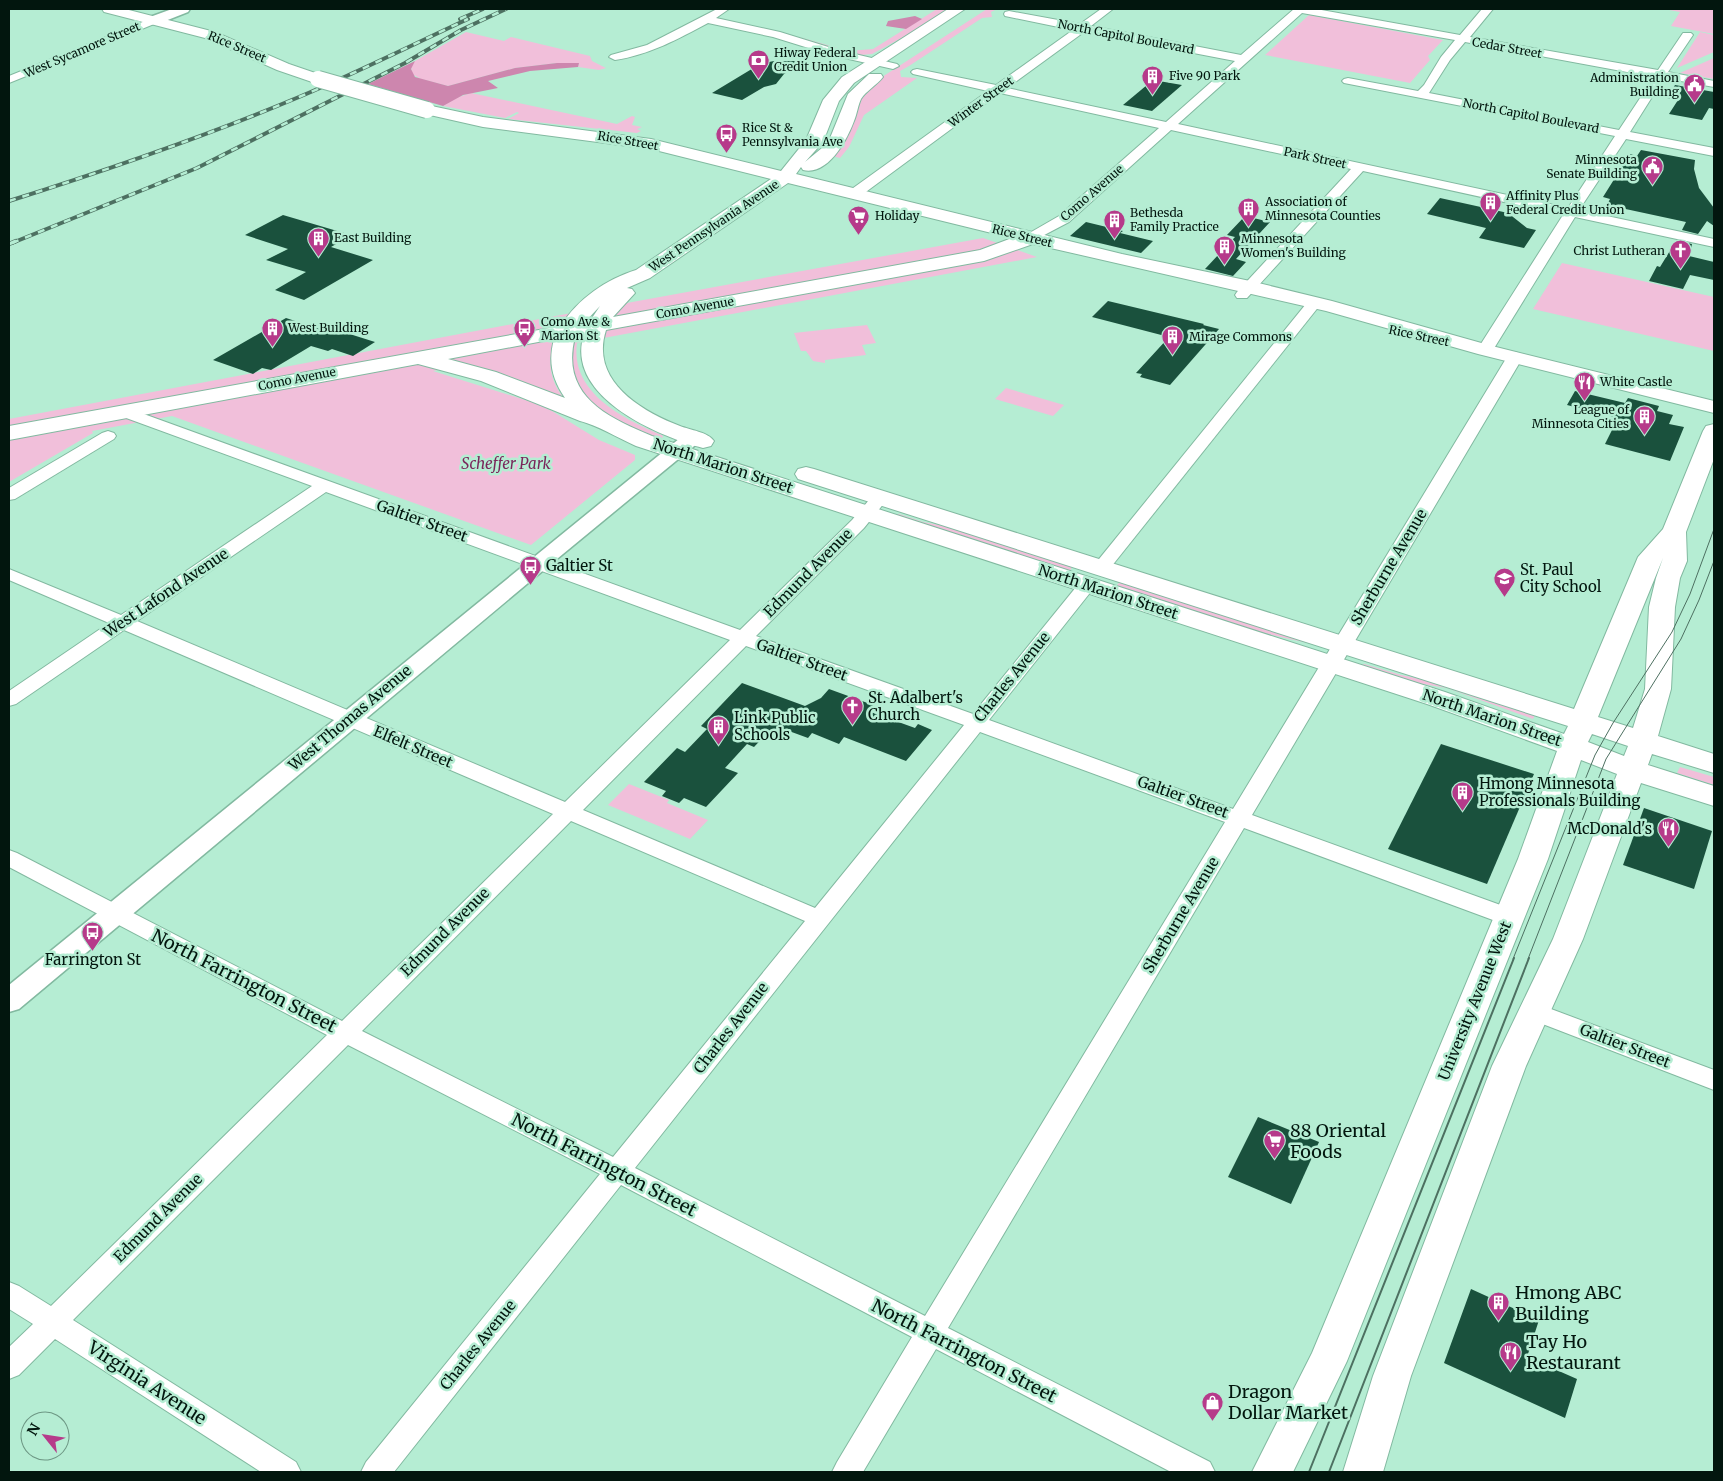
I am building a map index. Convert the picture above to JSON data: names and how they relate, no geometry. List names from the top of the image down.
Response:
{
  "streets": {
    "main road": [
      "Rice Street",
      "Como Avenue",
      "West Pennsylvania Avenue",
      "North Marion Street",
      "University Avenue West"
    ],
    "street": [
      "North Capitol Boulevard",
      "Cedar Street",
      "West Sycamore Street",
      "Winter Street",
      "Park Street",
      "Galtier Street",
      "Sherburne Avenue",
      "Edmund Avenue",
      "West Lafond Avenue",
      "Charles Avenue",
      "West Thomas Avenue",
      "Elfelt Street",
      "North Farrington Street",
      "Virginia Avenue"
    ]
  },
  "crossings": [
    ["North Capitol Boulevard", "Winter Street"],
    ["North Capitol Boulevard", "Como Avenue"],
    ["Rice Street", "West Sycamore Street"],
    ["Rice Street", "Winter Street"],
    ["Rice Street", "Como Avenue"],
    ["Rice Street", "West Pennsylvania Avenue"],
    ["Rice Street", "Sherburne Avenue"],
    ["Rice Street", "Charles Avenue"],
    ["Cedar Street", "Como Avenue"],
    ["Winter Street", "Park Street"],
    ["Park Street", "Como Avenue"],
    ["Como Avenue", "West Pennsylvania Avenue"],
    ["Como Avenue", "North Marion Street"],
    ["Como Avenue", "Galtier Street"],
    ["West Pennsylvania Avenue", "North Marion Street"],
    ["North Marion Street", "Sherburne Avenue"],
    ["North Marion Street", "Edmund Avenue"],
    ["North Marion Street", "Charles Avenue"],
    ["North Marion Street", "West Thomas Avenue"],
    ["North Marion Street", "University Avenue West"],
    ["Galtier Street", "Sherburne Avenue"],
    ["Galtier Street", "Edmund Avenue"],
    ["Galtier Street", "West Lafond Avenue"],
    ["Galtier Street", "Charles Avenue"],
    ["Galtier Street", "West Thomas Avenue"],
    ["Galtier Street", "University Avenue West"],
    ["Sherburne Avenue", "North Farrington Street"],
    ["Edmund Avenue", "Elfelt Street"],
    ["Edmund Avenue", "North Farrington Street"],
    ["Edmund Avenue", "Virginia Avenue"],
    ["West Lafond Avenue", "Elfelt Street"],
    ["Charles Avenue", "Elfelt Street"],
    ["Charles Avenue", "North Farrington Street"],
    ["West Thomas Avenue", "Elfelt Street"],
    ["West Thomas Avenue", "North Farrington Street"]
  ],
  "parks": ["Scheffer Park"],
  "places": {
    "bank": ["Hiway Federal Credit Union"],
    "building": [
      "Five 90 Park",
      "Affinity Plus Federal Credit Union",
      "Association of Minnesota Counties",
      "Bethesda Family Practice",
      "East Building",
      "Minnesota Women's Building",
      "West Building",
      "Mirage Commons",
      "League of Minnesota Cities",
      "Link Public Schools",
      "Hmong Minnesota Professionals Building",
      "Hmong ABC Building"
    ],
    "public building": ["Administration Building", "Minnesota Senate Building"],
    "bus stop": [
      "Rice St & Pennsylvania Ave",
      "Como Ave & Marion St",
      "Galtier St",
      "Farrington St"
    ],
    "supermarket": ["Holiday", "88 Oriental Foods"],
    "church": ["Christ Lutheran", "St. Adalbert's Church"],
    "restaurant": ["White Castle", "McDonald's", "Tay Ho Restaurant"],
    "school or university": ["St. Paul City School"],
    "shop": ["Dragon Dollar Market"]
  },
  "north": "top left"
}
